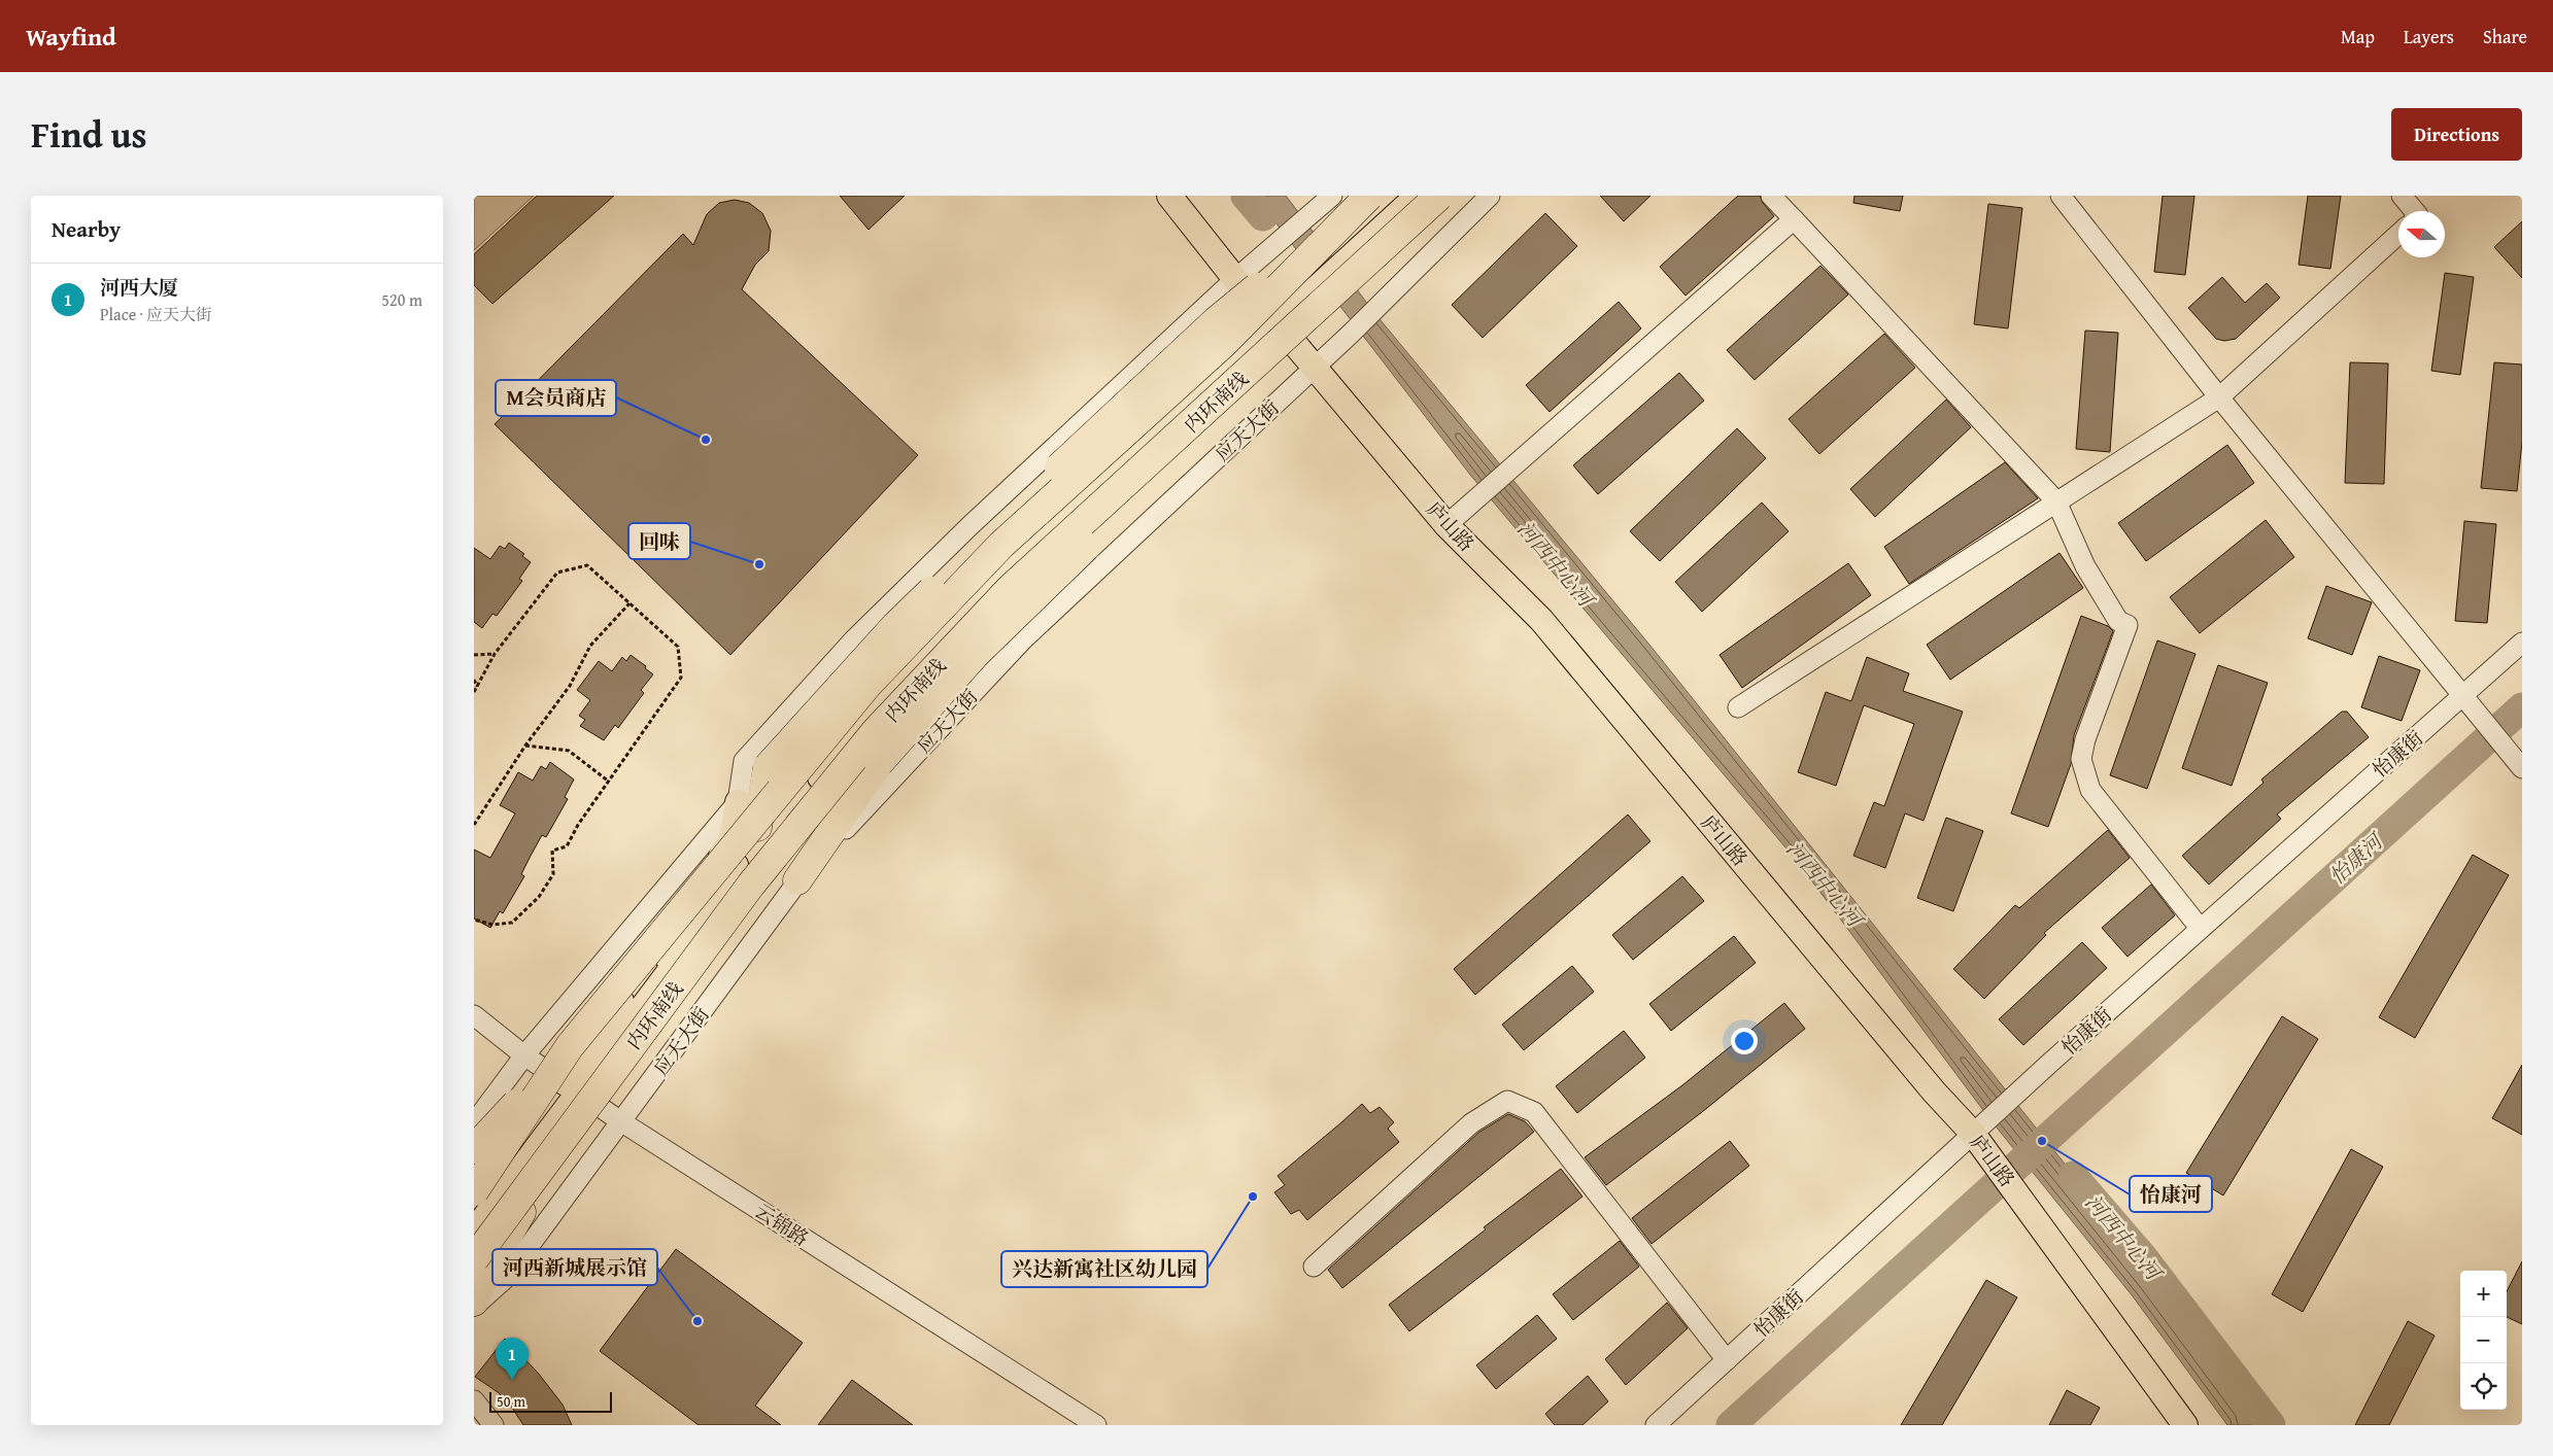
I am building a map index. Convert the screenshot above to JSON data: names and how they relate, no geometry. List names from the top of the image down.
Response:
{
  "streets": {
    "highway": ["内环南线"],
    "main road": ["庐山路"],
    "street": ["应天大街", "怡康街", "云锦路"]
  },
  "crossings": [
    ["应天大街", "庐山路"],
    ["应天大街", "云锦路"],
    ["庐山路", "怡康街"]
  ],
  "water": ["河西中心河", "怡康河"],
  "places": [
    "M会员商店",
    "回味",
    "怡康河",
    "兴达新寓社区幼儿园",
    "河西新城展示馆"
  ],
  "scale_bar": "50 m",
  "north": "left",
  "page": {
    "header": "Wayfind",
    "nav": ["Map", "Layers", "Share"],
    "title": "Find us",
    "buttons": "Directions",
    "heading": "Nearby",
    "list": [
      {
        "mark": "1",
        "name": "河西大厦",
        "note": "Place · 应天大街",
        "value": "520 m"
      }
    ],
    "map_buttons": ["+", "−"],
    "pins": "1",
    "scale": "50 m"
  }
}
